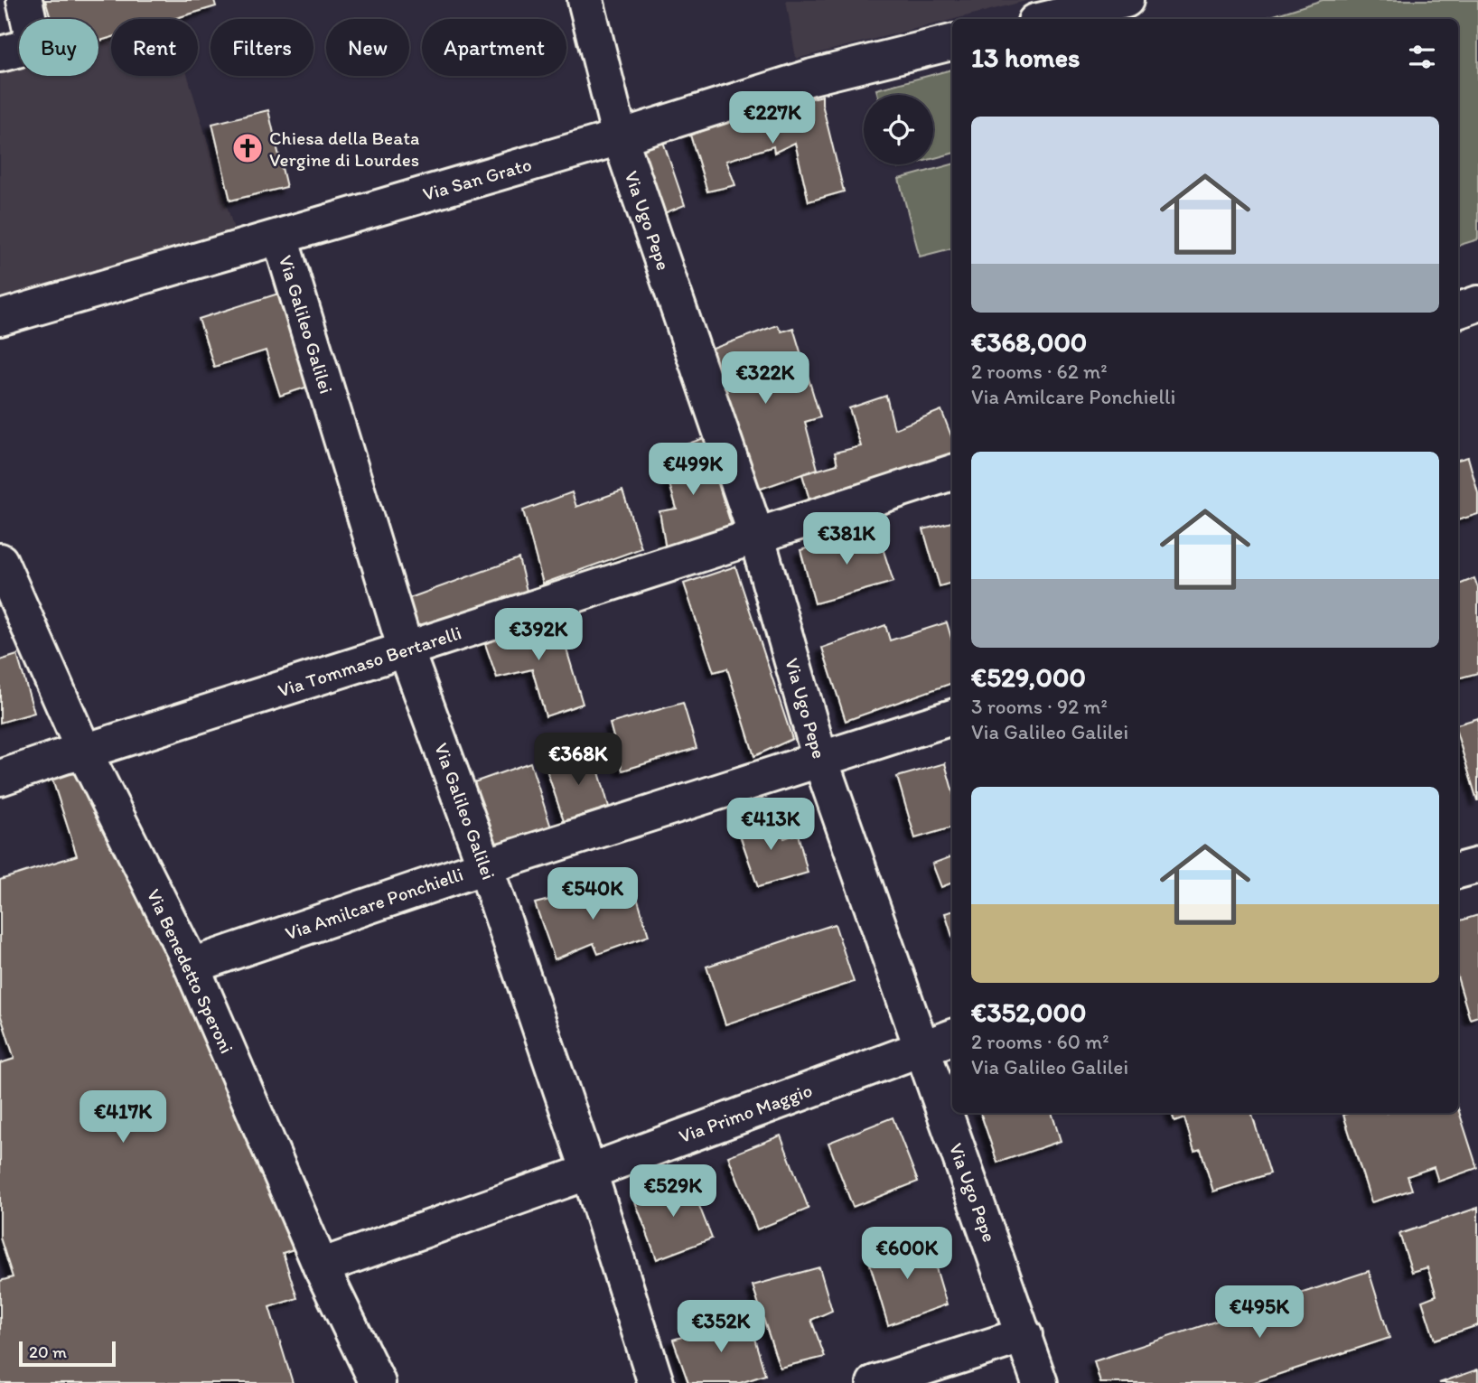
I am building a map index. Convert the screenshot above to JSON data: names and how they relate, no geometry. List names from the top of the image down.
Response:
{
  "streets": {
    "street": [
      "Via San Grato",
      "Via Ugo Pepe",
      "Via Galileo Galilei",
      "Via Tommaso Bertarelli",
      "Via Amilcare Ponchielli",
      "Via Benedetto Speroni",
      "Via Primo Maggio"
    ]
  },
  "crossings": [
    ["Via San Grato", "Via Ugo Pepe"],
    ["Via San Grato", "Via Galileo Galilei"],
    ["Via Ugo Pepe", "Via Tommaso Bertarelli"],
    ["Via Ugo Pepe", "Via Amilcare Ponchielli"],
    ["Via Ugo Pepe", "Via Primo Maggio"],
    ["Via Galileo Galilei", "Via Tommaso Bertarelli"],
    ["Via Galileo Galilei", "Via Amilcare Ponchielli"],
    ["Via Galileo Galilei", "Via Primo Maggio"],
    ["Via Tommaso Bertarelli", "Via Benedetto Speroni"],
    ["Via Amilcare Ponchielli", "Via Benedetto Speroni"],
    ["Via Benedetto Speroni", "Via Primo Maggio"]
  ],
  "places": {
    "church": ["Chiesa della Beata Vergine di Lourdes"]
  },
  "scale_bar": "20 m",
  "page": {
    "chip": [
      "Buy",
      "Rent",
      "Filters",
      "New",
      "Apartment"
    ],
    "heading": "13 homes",
    "price": [
      "€227K",
      "€322K",
      "€499K",
      "€381K",
      "€392K",
      "€368K",
      "€413K",
      "€540K",
      "€417K",
      "€529K",
      "€600K",
      "€495K",
      "€352K"
    ],
    "list": [
      {
        "name": "€368,000",
        "note": "2 rooms · 62 m² · Via Amilcare Ponchielli"
      },
      {
        "name": "€529,000",
        "note": "3 rooms · 92 m² · Via Galileo Galilei"
      },
      {
        "name": "€352,000",
        "note": "2 rooms · 60 m² · Via Galileo Galilei"
      }
    ],
    "scale": "20 m"
  }
}
